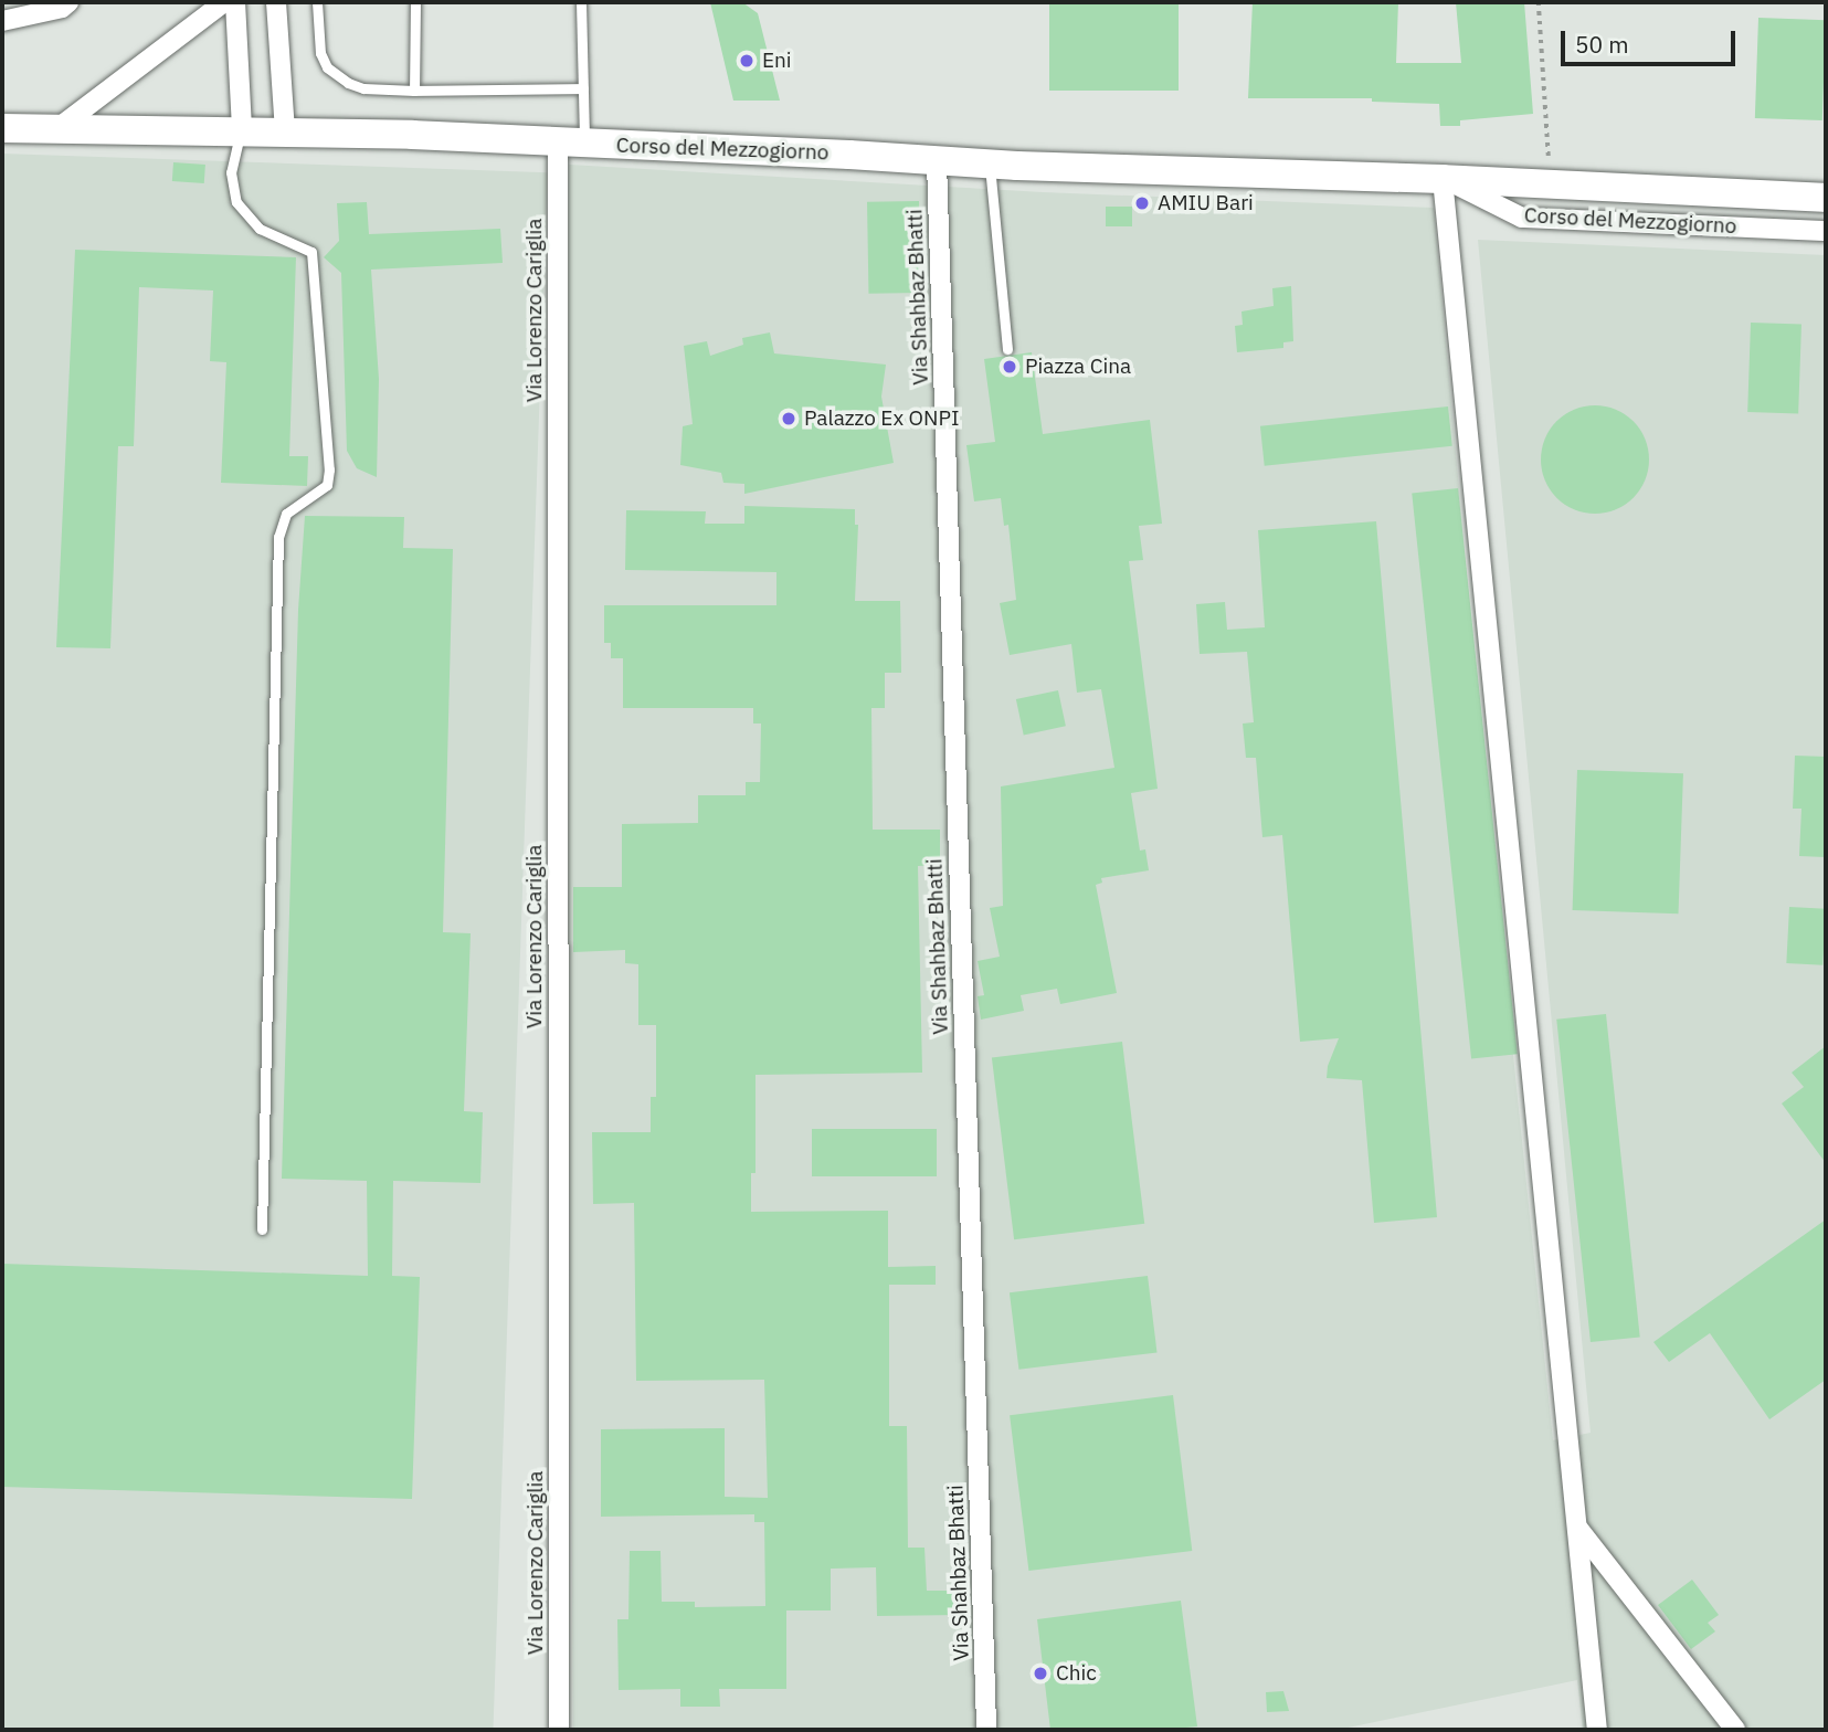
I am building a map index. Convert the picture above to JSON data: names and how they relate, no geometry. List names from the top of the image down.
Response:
{
  "streets": {
    "main road": ["Corso del Mezzogiorno"],
    "street": ["Via Shahbaz Bhatti", "Via Lorenzo Cariglia"]
  },
  "crossings": [
    ["Corso del Mezzogiorno", "Via Shahbaz Bhatti"],
    ["Corso del Mezzogiorno", "Via Lorenzo Cariglia"]
  ],
  "places": [
    "Eni",
    "AMIU Bari",
    "Piazza Cina",
    "Palazzo Ex ONPI",
    "Chic"
  ],
  "scale_bar": "50 m"
}
